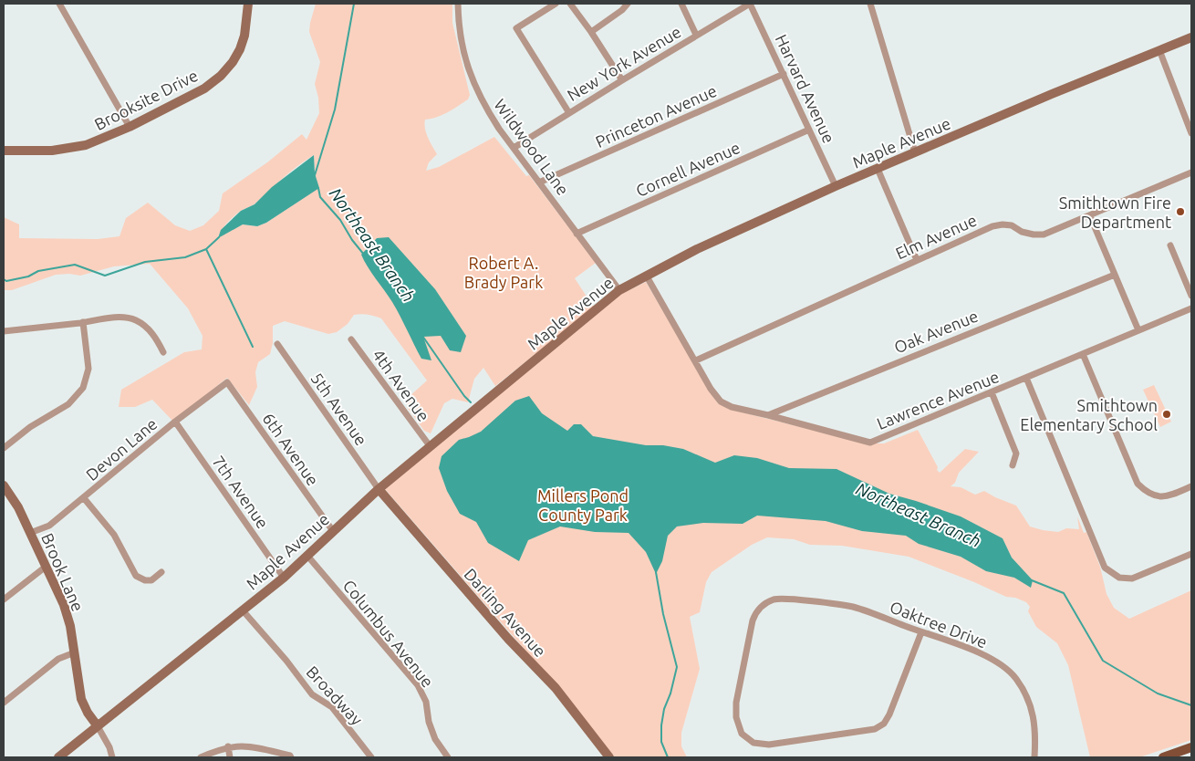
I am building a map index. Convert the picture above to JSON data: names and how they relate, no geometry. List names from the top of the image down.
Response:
{
  "streets": {
    "main road": [
      "Brooksite Drive",
      "Maple Avenue",
      "Brook Lane",
      "Darling Avenue"
    ],
    "street": [
      "New York Avenue",
      "Harvard Avenue",
      "Princeton Avenue",
      "Wildwood Lane",
      "Cornell Avenue",
      "Elm Avenue",
      "Oak Avenue",
      "4th Avenue",
      "Lawrence Avenue",
      "5th Avenue",
      "Devon Lane",
      "6th Avenue",
      "7th Avenue",
      "Oaktree Drive",
      "Columbus Avenue",
      "Broadway"
    ]
  },
  "crossings": [
    ["New York Avenue", "Harvard Avenue"],
    ["New York Avenue", "Wildwood Lane"],
    ["Harvard Avenue", "Princeton Avenue"],
    ["Harvard Avenue", "Maple Avenue"],
    ["Harvard Avenue", "Cornell Avenue"],
    ["Princeton Avenue", "Wildwood Lane"],
    ["Maple Avenue", "Wildwood Lane"],
    ["Maple Avenue", "4th Avenue"],
    ["Maple Avenue", "Lawrence Avenue"],
    ["Maple Avenue", "5th Avenue"],
    ["Maple Avenue", "6th Avenue"],
    ["Maple Avenue", "7th Avenue"],
    ["Maple Avenue", "Brook Lane"],
    ["Maple Avenue", "Darling Avenue"],
    ["Maple Avenue", "Columbus Avenue"],
    ["Maple Avenue", "Broadway"],
    ["Wildwood Lane", "Cornell Avenue"],
    ["Elm Avenue", "Lawrence Avenue"],
    ["Oak Avenue", "Lawrence Avenue"],
    ["5th Avenue", "Darling Avenue"],
    ["Devon Lane", "6th Avenue"],
    ["Devon Lane", "7th Avenue"],
    ["Devon Lane", "Brook Lane"]
  ],
  "water": ["Northeast Branch"],
  "parks": ["Robert A. Brady Park", "Millers Pond County Park"],
  "places": ["Smithtown Fire Department", "Smithtown Elementary School"]
}
